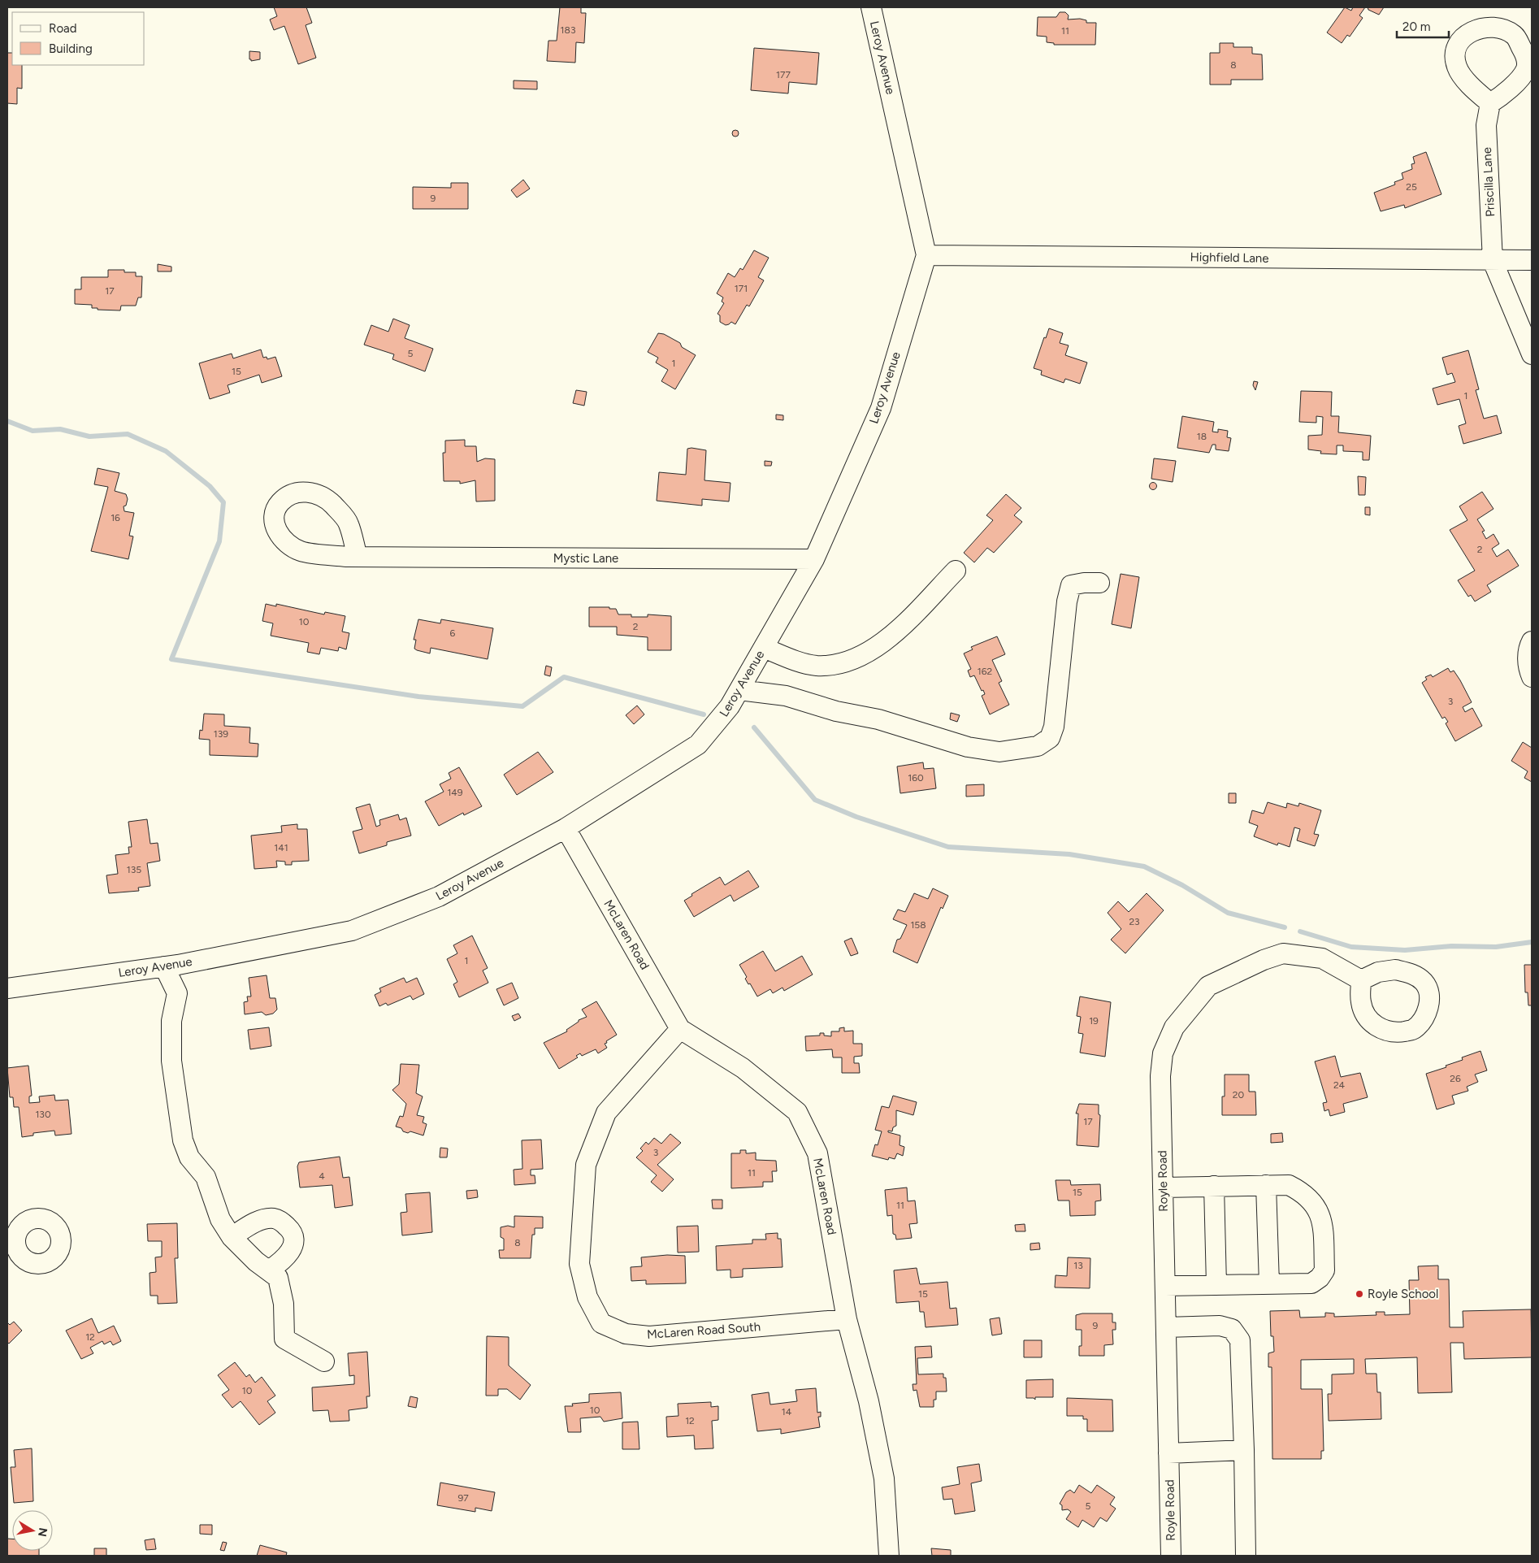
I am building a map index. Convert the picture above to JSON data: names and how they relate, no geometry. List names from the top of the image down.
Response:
{
  "streets": {
    "street": [
      "Leroy Avenue",
      "Priscilla Lane",
      "Highfield Lane",
      "Mystic Lane",
      "McLaren Road",
      "Royle Road",
      "McLaren Road South"
    ]
  },
  "crossings": [
    ["Leroy Avenue", "Highfield Lane"],
    ["Leroy Avenue", "Mystic Lane"],
    ["Leroy Avenue", "McLaren Road"],
    ["Priscilla Lane", "Highfield Lane"],
    ["McLaren Road", "McLaren Road South"]
  ],
  "places": ["Royle School"],
  "house_numbers": [
    "183",
    "11",
    "8",
    "177",
    "25",
    "9",
    "171",
    "17",
    "5",
    "1",
    "15",
    "1",
    "18",
    "16",
    "2",
    "10",
    "2",
    "6",
    "162",
    "3",
    "139",
    "160",
    "149",
    "141",
    "135",
    "23",
    "158",
    "1",
    "19",
    "26",
    "24",
    "20",
    "130",
    "17",
    "3",
    "11",
    "4",
    "15",
    "11",
    "8",
    "13",
    "15",
    "9",
    "12",
    "10",
    "10",
    "14",
    "12",
    "97",
    "5"
  ],
  "legend": ["Road", "Building"],
  "scale_bar": "20 m",
  "north": "right"
}
